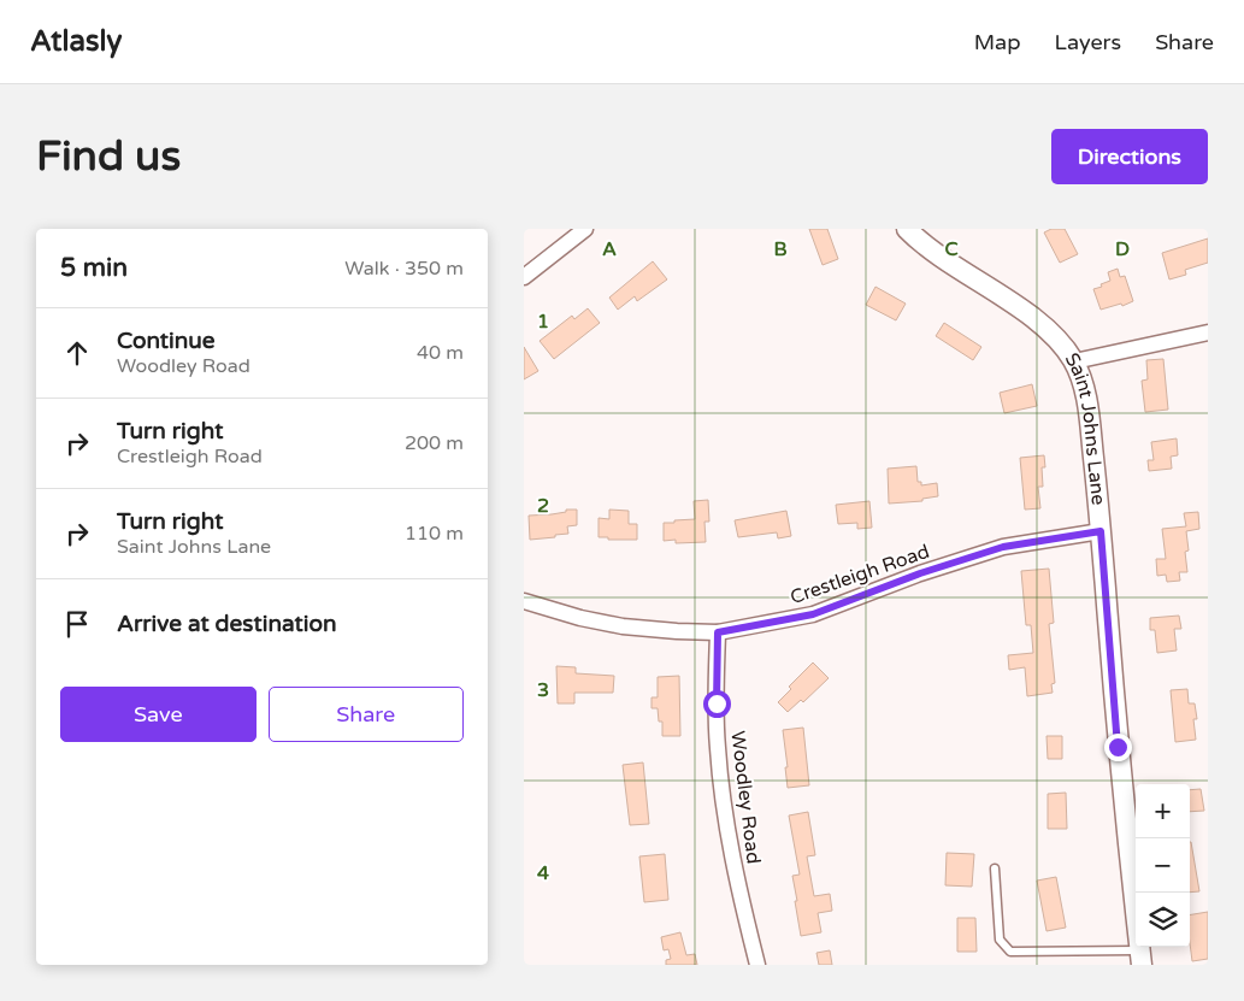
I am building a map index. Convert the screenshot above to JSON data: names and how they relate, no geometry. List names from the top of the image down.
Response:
{
  "streets": {
    "street": ["Saint Johns Lane", "Crestleigh Road", "Woodley Road"]
  },
  "crossings": [
    ["Saint Johns Lane", "Crestleigh Road"],
    ["Crestleigh Road", "Woodley Road"]
  ],
  "page": {
    "header": "Atlasly",
    "nav": ["Map", "Layers", "Share"],
    "buttons": [
      "Directions",
      ["Save", "Share"]
    ],
    "title": "Find us",
    "heading": ["5 min", "Walk · 350 m"],
    "list": [
      ["Continue", "Woodley Road", "40 m"],
      ["Turn right", "Crestleigh Road", "200 m"],
      ["Turn right", "Saint Johns Lane", "110 m"],
      "Arrive at destination"
    ],
    "map_buttons": ["+", "−"]
  },
  "grid": {
    "columns": [
      "A",
      "B",
      "C",
      "D"
    ],
    "rows": [
      "1",
      "2",
      "3",
      "4"
    ]
  }
}
